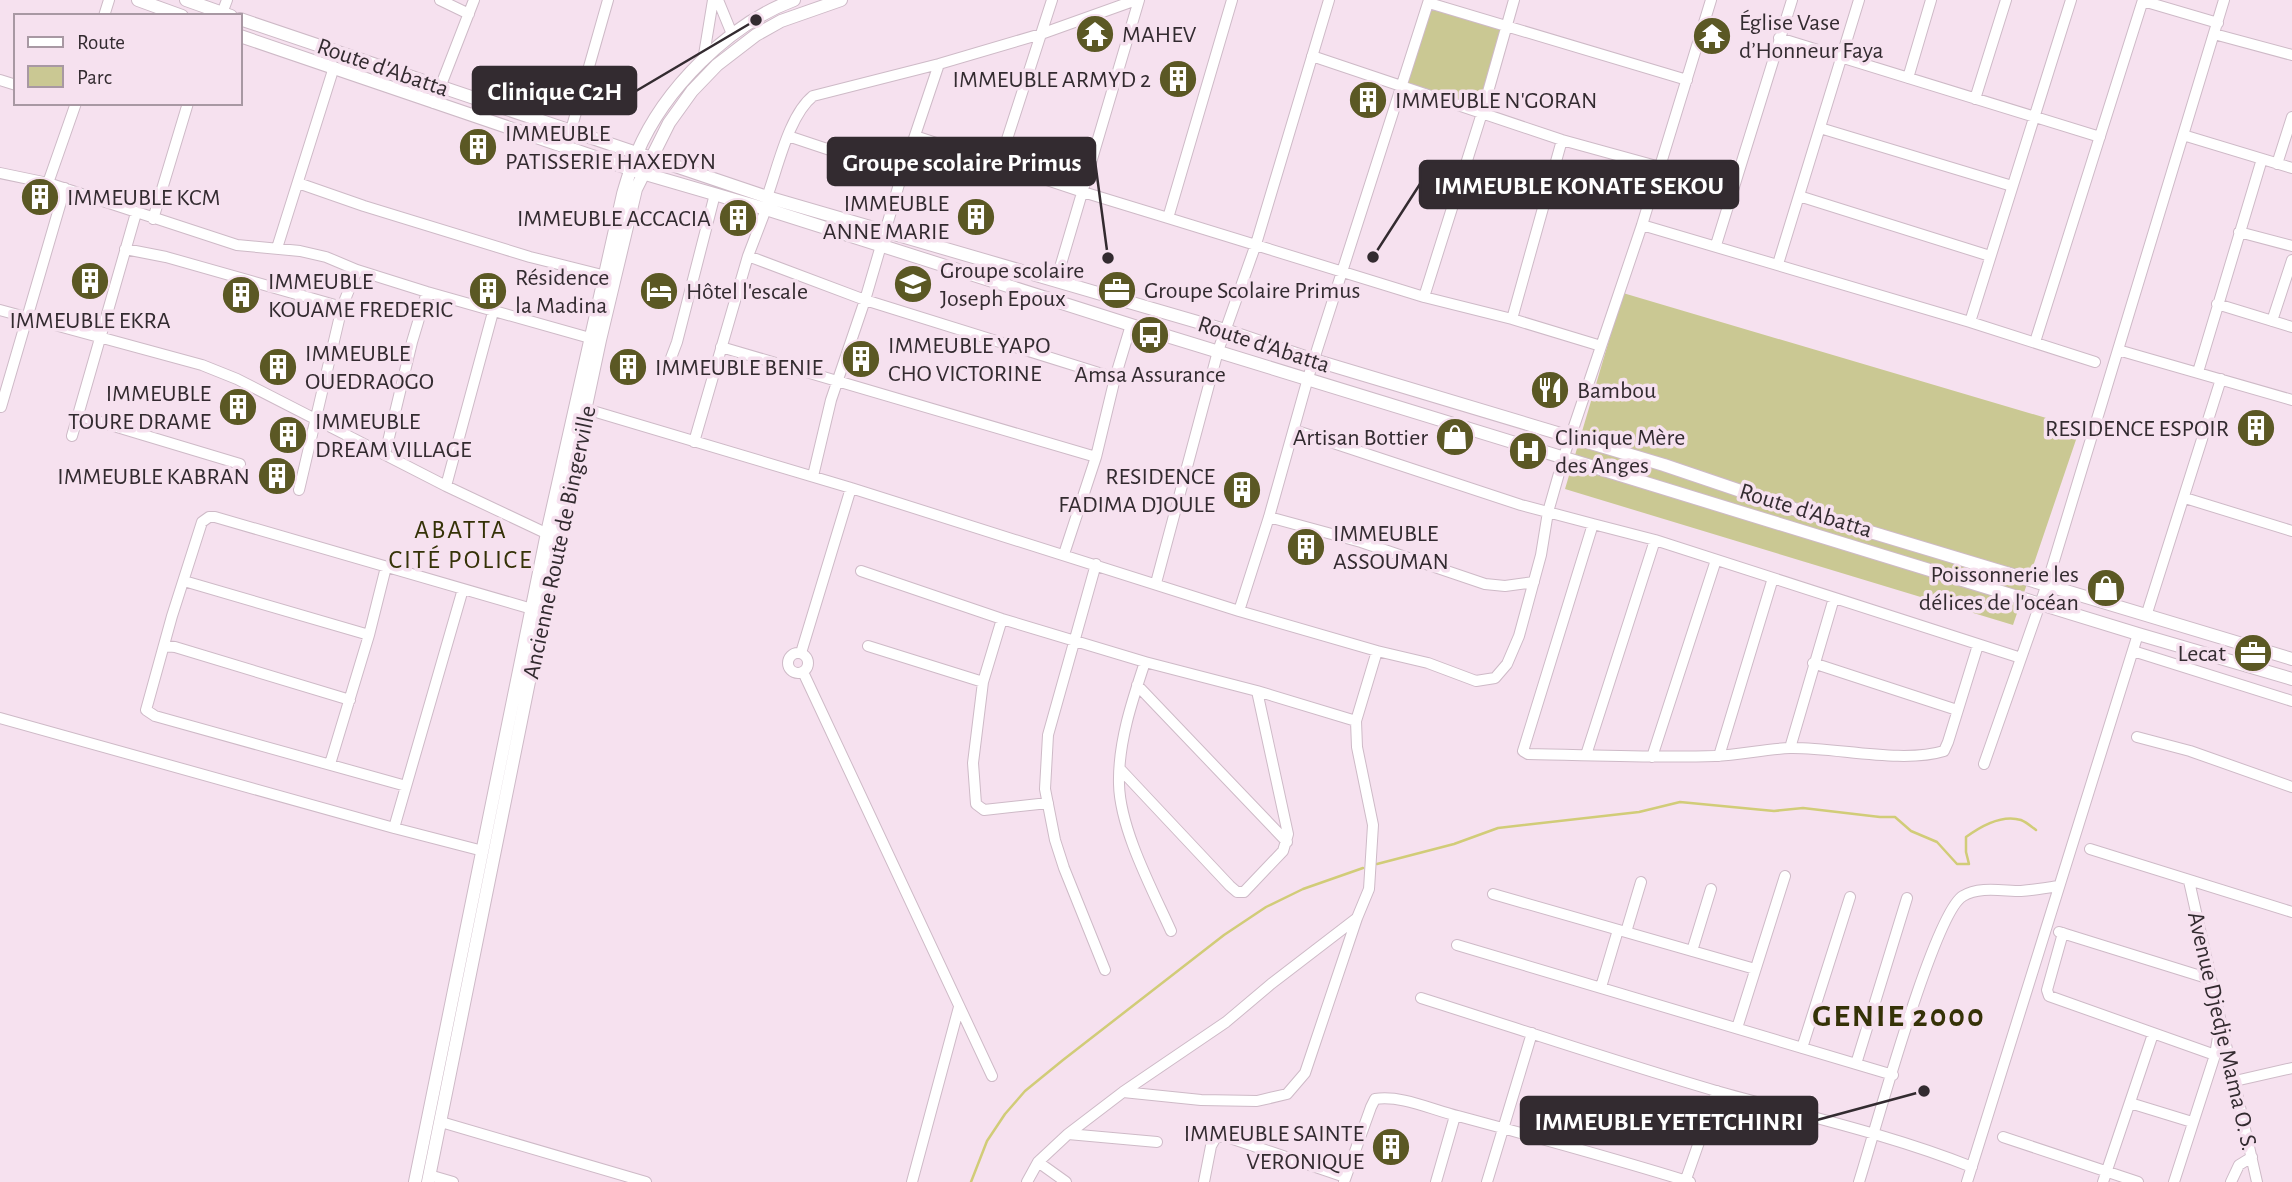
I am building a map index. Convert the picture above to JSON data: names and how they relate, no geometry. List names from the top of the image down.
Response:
{
  "streets": {
    "street": ["Route d'Abatta", "Ancienne Route de Bingerville", "Avenue Djedje Mama O. S."]
  },
  "crossings": [
    ["Route d'Abatta", "Ancienne Route de Bingerville"]
  ],
  "districts": ["ABATTA CITÉ POLICE", "GENIE 2000"],
  "places": {
    "other": [
      "Clinique C2H",
      "IMMEUBLE KONATE SEKOU",
      "Groupe scolaire Primus",
      "IMMEUBLE YETETCHINRI"
    ],
    "temple": ["MAHEV", "Église Vase d’Honneur Faya"],
    "building": [
      "IMMEUBLE ARMYD 2",
      "IMMEUBLE N'GORAN",
      "IMMEUBLE PATISSERIE HAXEDYN",
      "IMMEUBLE KCM",
      "IMMEUBLE ANNE MARIE",
      "IMMEUBLE ACCACIA",
      "IMMEUBLE EKRA",
      "Résidence la Madina",
      "IMMEUBLE KOUAME FREDERIC",
      "IMMEUBLE YAPO CHO VICTORINE",
      "IMMEUBLE OUEDRAOGO",
      "IMMEUBLE BENIE",
      "IMMEUBLE TOURE DRAME",
      "RESIDENCE ESPOIR",
      "IMMEUBLE DREAM VILLAGE",
      "IMMEUBLE KABRAN",
      "RESIDENCE FADIMA DJOULE",
      "IMMEUBLE ASSOUMAN",
      "IMMEUBLE SAINTE VERONIQUE"
    ],
    "school or university": ["Groupe scolaire Joseph Epoux"],
    "office": ["Groupe Scolaire Primus", "Lecat"],
    "hotel": ["Hôtel l'escale"],
    "bus stop": ["Amsa Assurance"],
    "restaurant": ["Bambou"],
    "shop": ["Artisan Bottier", "Poissonnerie les délices de l'océan"],
    "hospital": ["Clinique Mère des Anges"]
  },
  "legend": ["Route", "Parc"]
}
